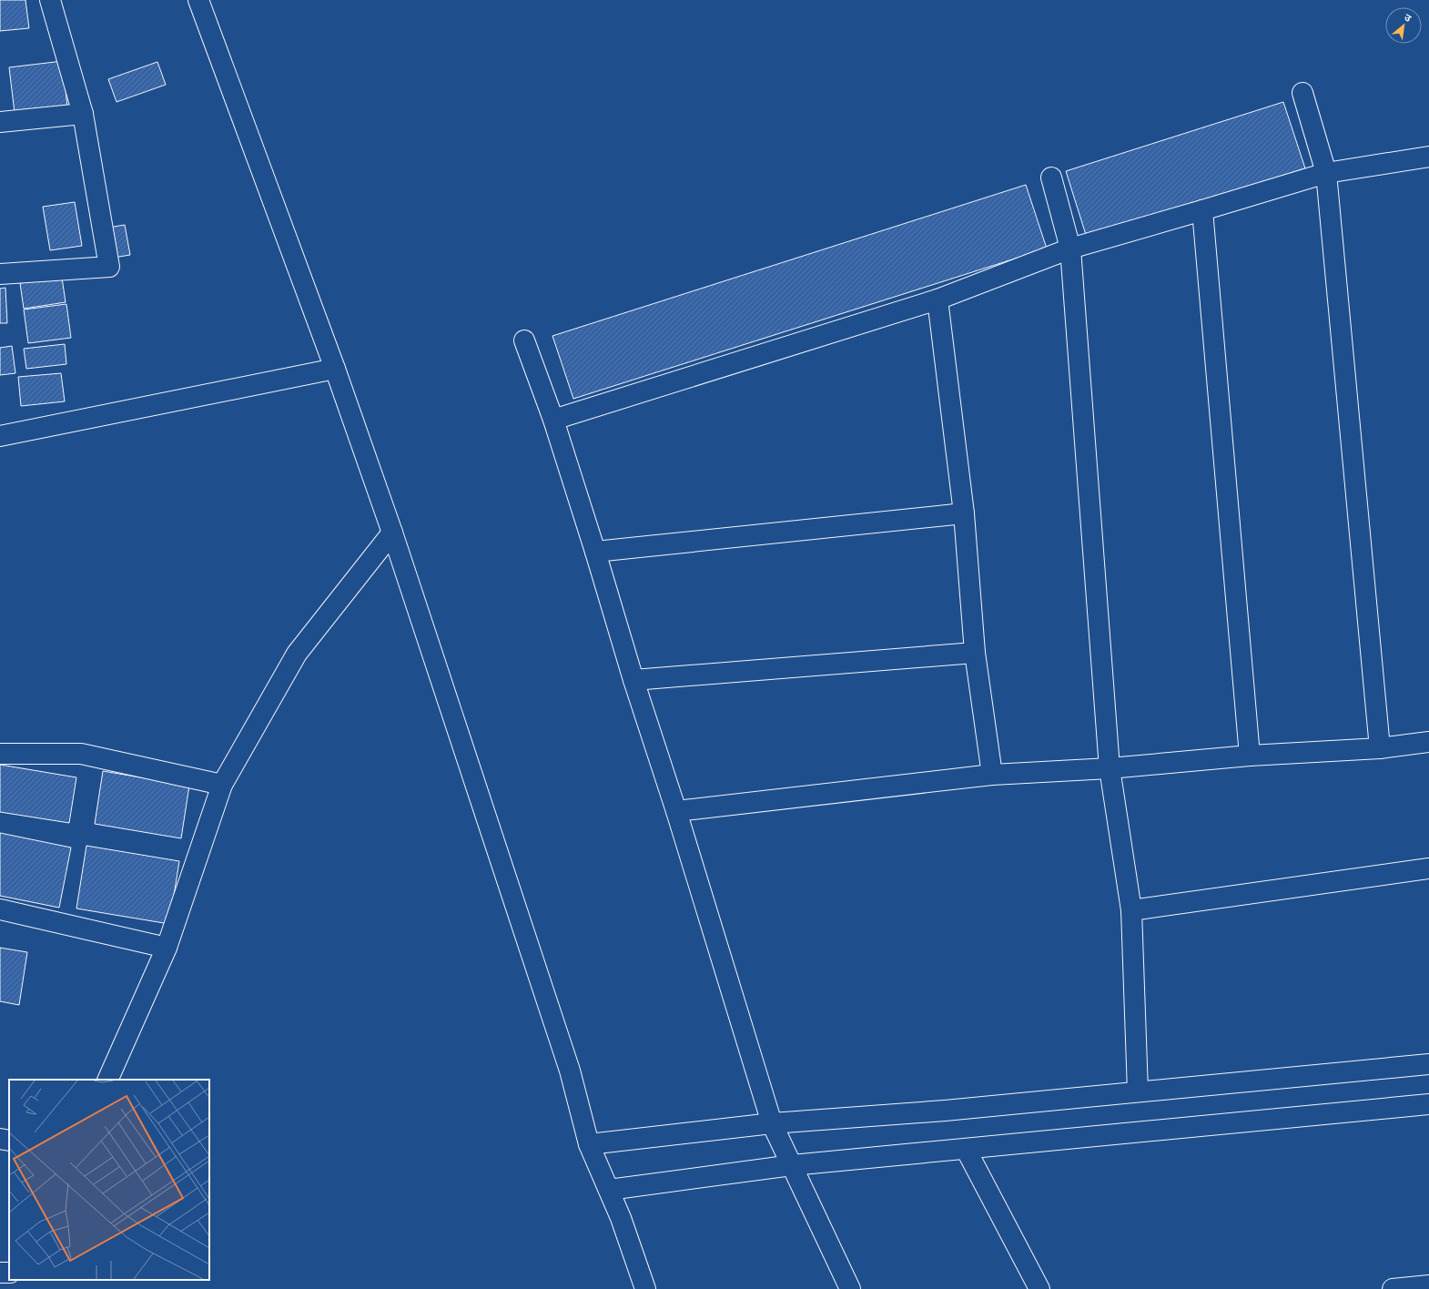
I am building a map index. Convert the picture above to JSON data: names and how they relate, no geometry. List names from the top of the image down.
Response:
{
  "north": "top right"
}
